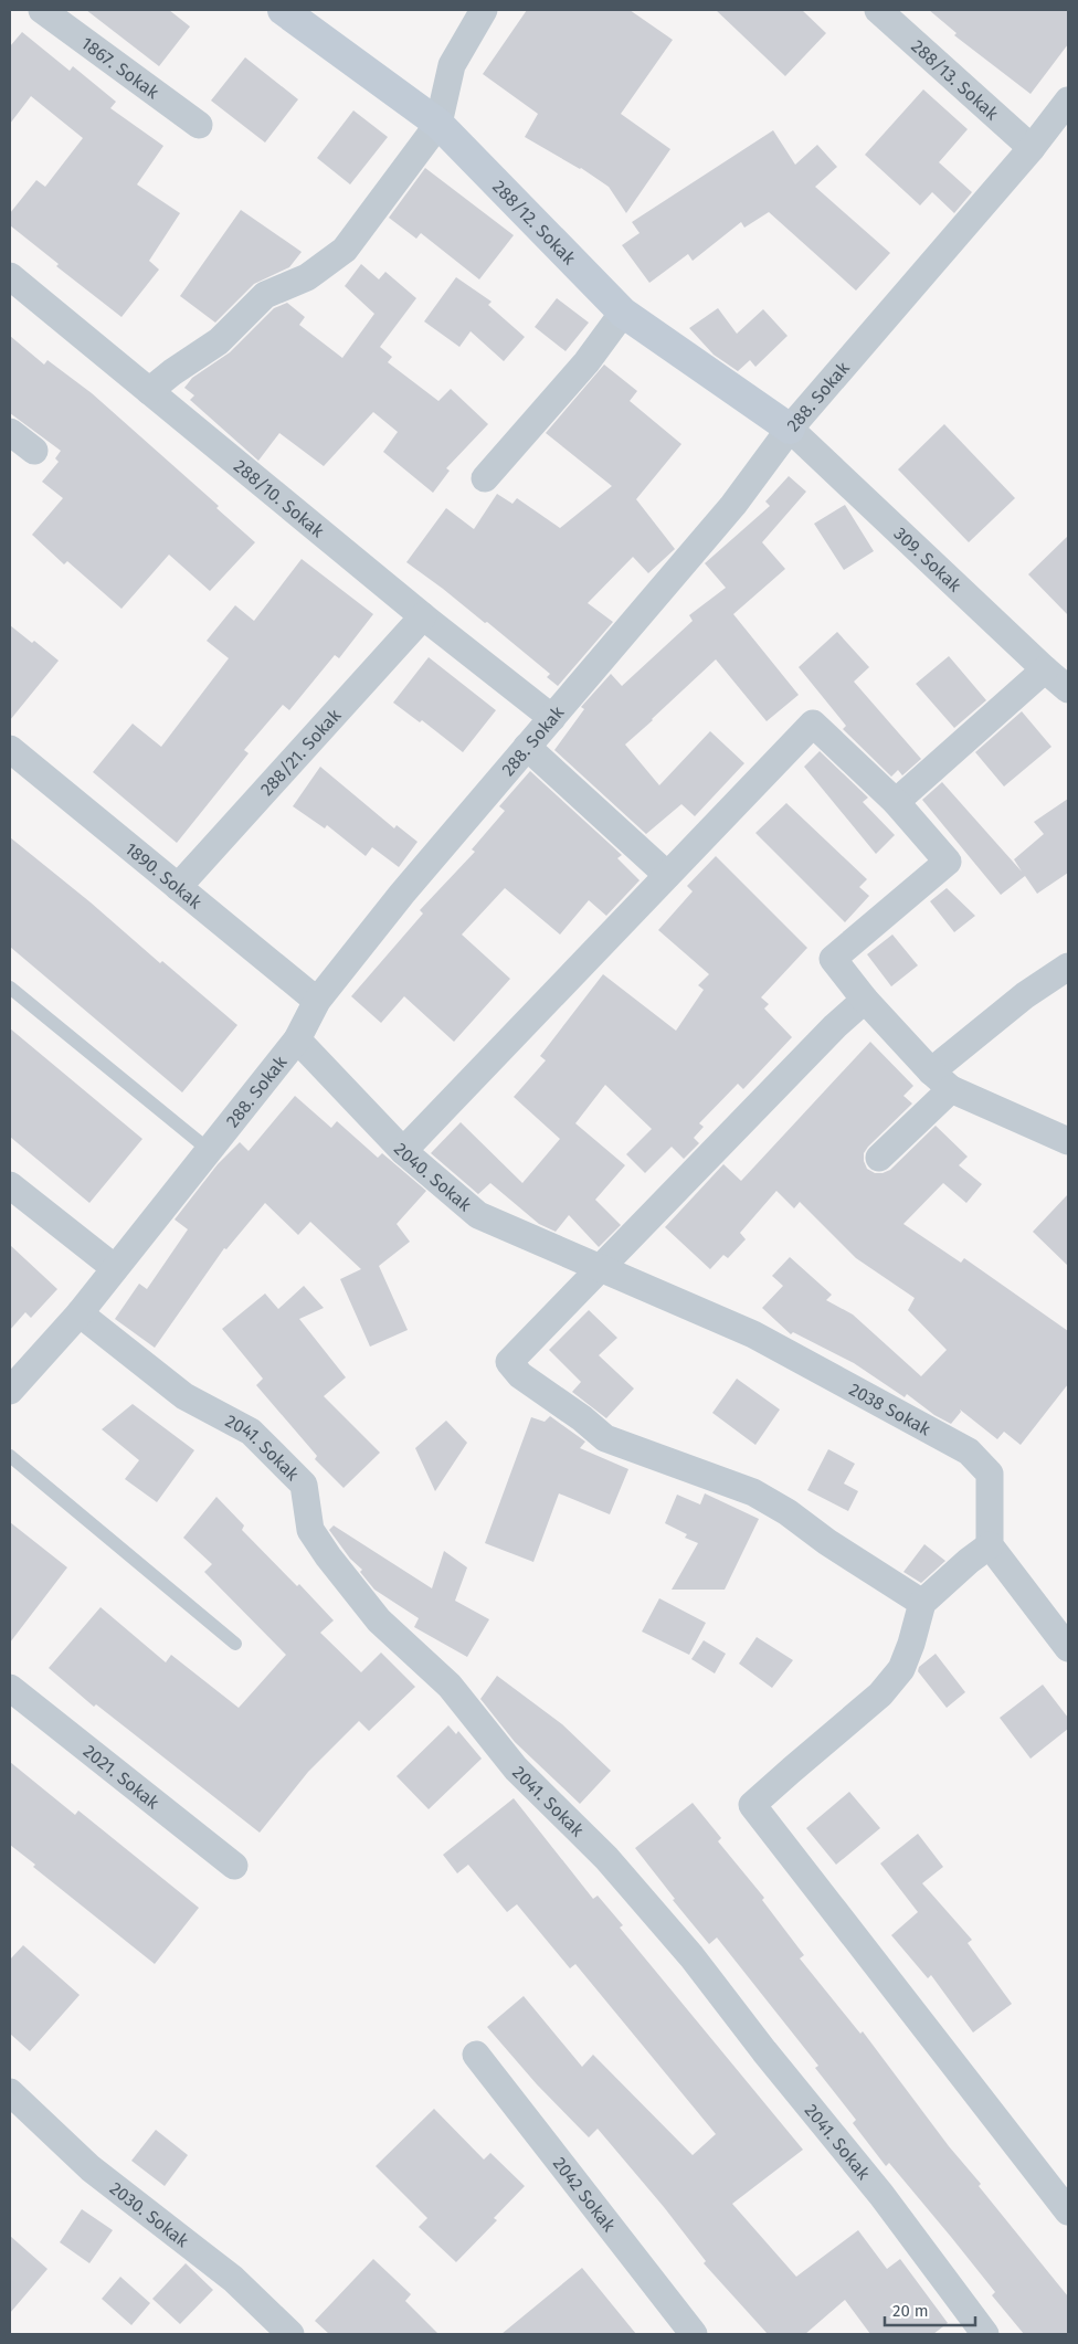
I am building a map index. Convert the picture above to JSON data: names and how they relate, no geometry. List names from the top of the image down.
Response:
{
  "streets": {
    "street": [
      "1867. Sokak",
      "288/13. Sokak",
      "288/12. Sokak",
      "288. Sokak",
      "288/10. Sokak",
      "309. Sokak",
      "288/21. Sokak",
      "1890. Sokak",
      "2040. Sokak",
      "2038 Sokak",
      "2041. Sokak",
      "2021. Sokak",
      "2042 Sokak",
      "2030. Sokak"
    ]
  },
  "crossings": [
    ["288/13. Sokak", "288. Sokak"],
    ["288/12. Sokak", "288. Sokak"],
    ["288/12. Sokak", "309. Sokak"],
    ["288. Sokak", "288/10. Sokak"],
    ["288. Sokak", "309. Sokak"],
    ["288. Sokak", "1890. Sokak"],
    ["288. Sokak", "2040. Sokak"],
    ["288. Sokak", "2041. Sokak"],
    ["288/10. Sokak", "288/21. Sokak"],
    ["288/21. Sokak", "1890. Sokak"],
    ["2040. Sokak", "2038 Sokak"]
  ],
  "scale_bar": "20 m"
}
